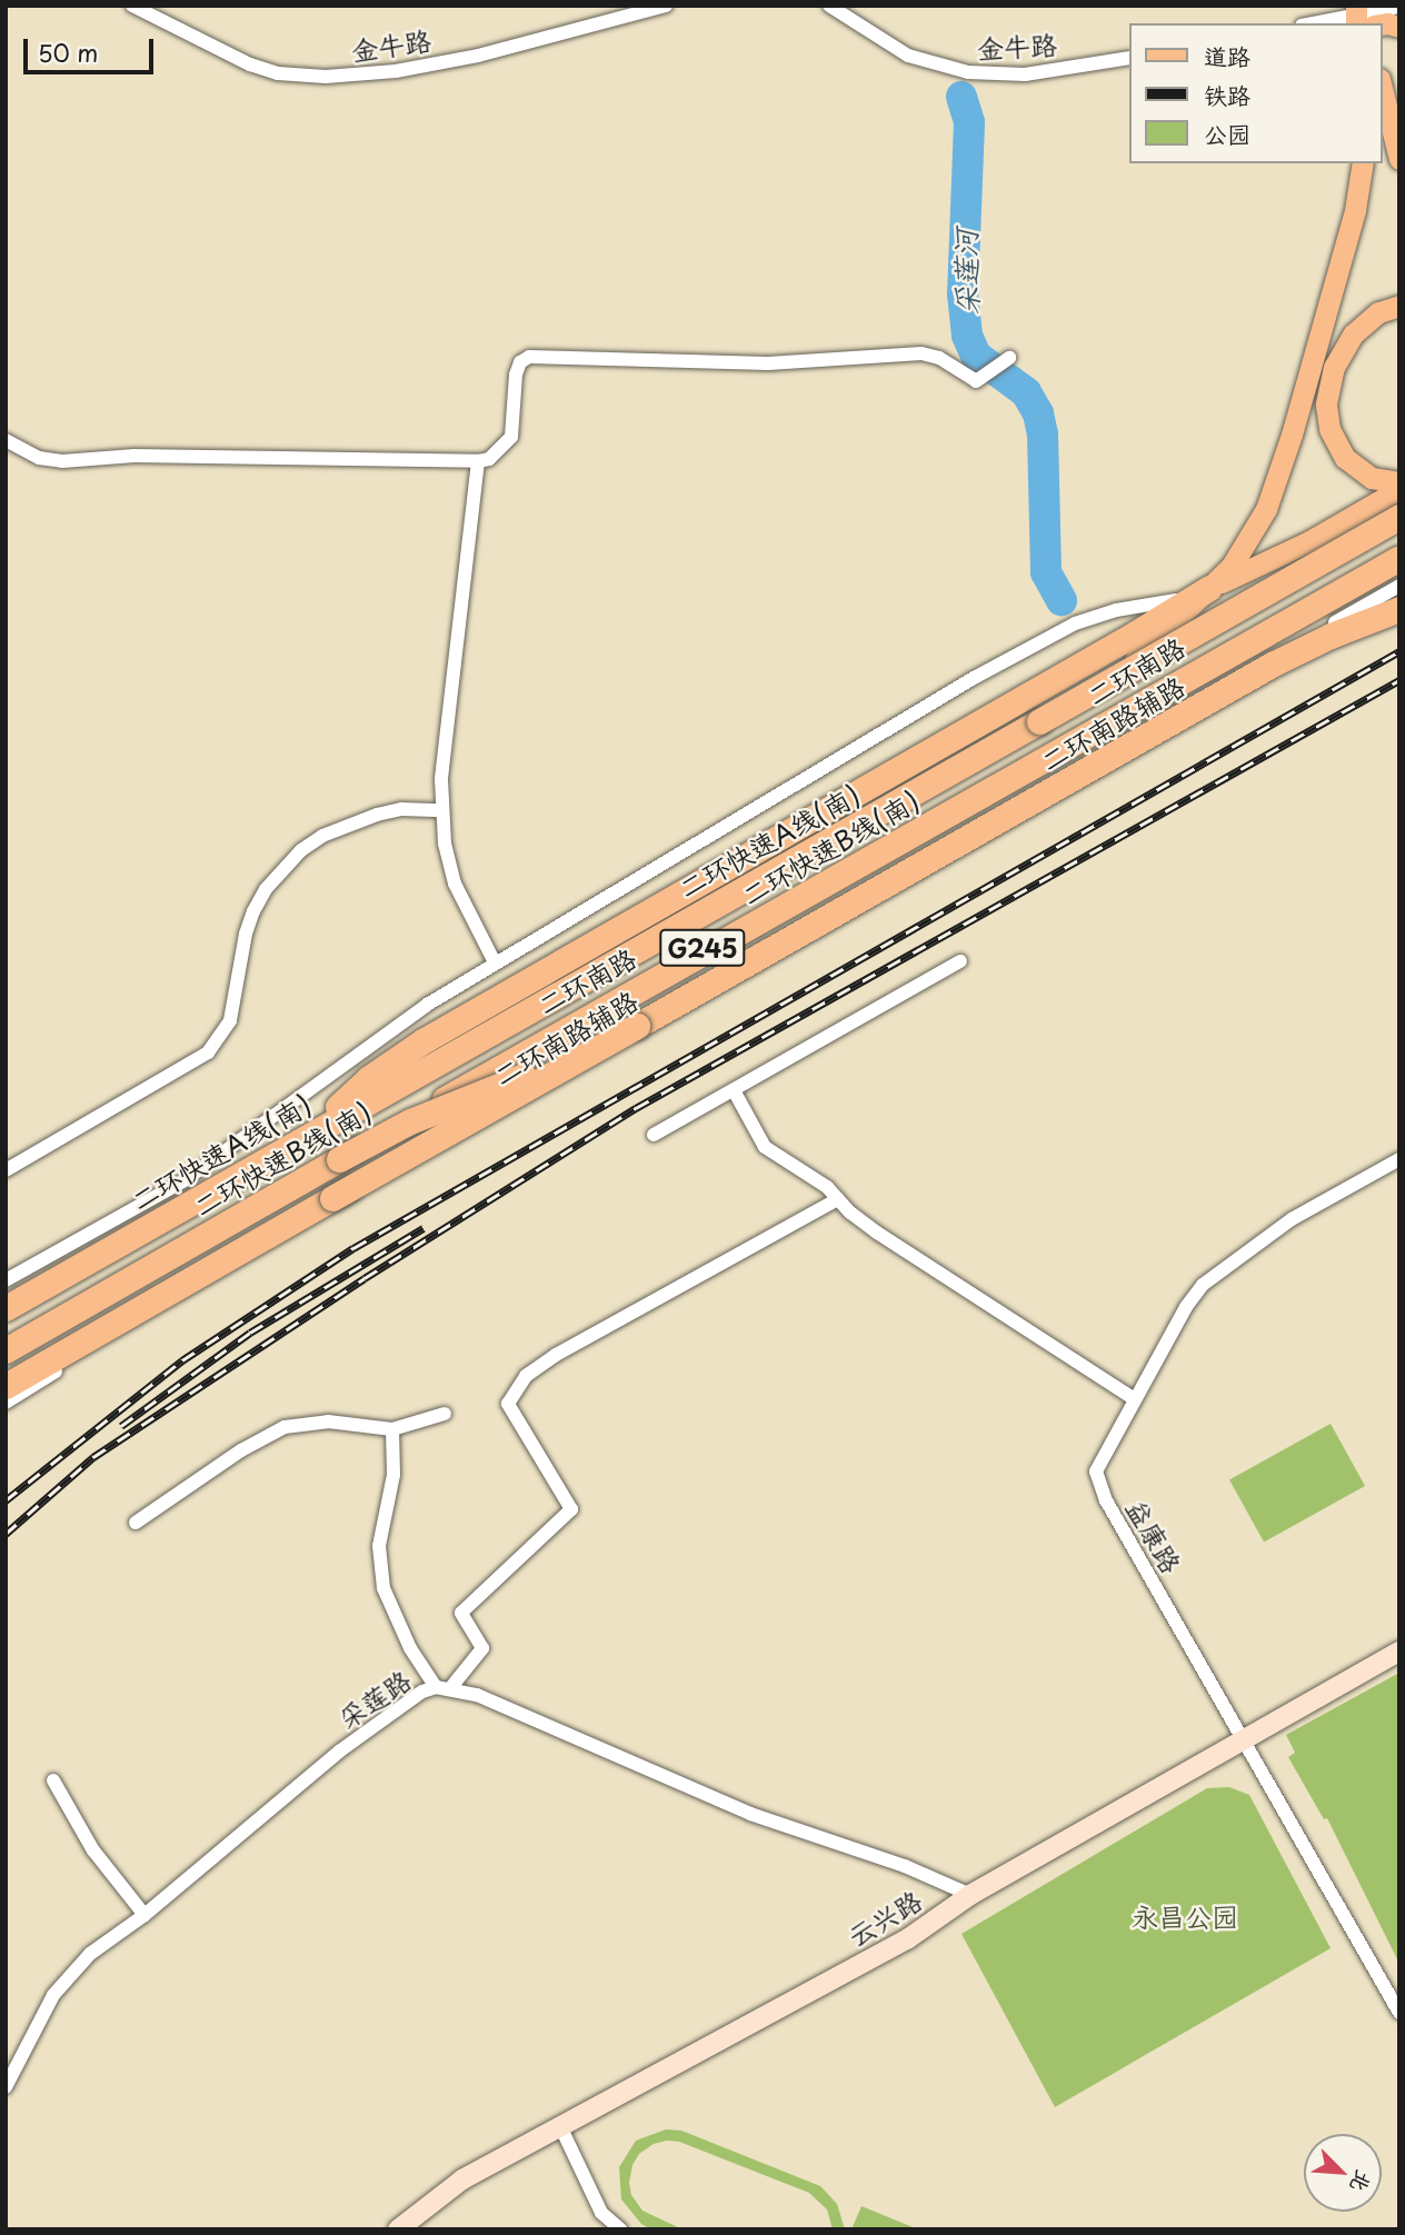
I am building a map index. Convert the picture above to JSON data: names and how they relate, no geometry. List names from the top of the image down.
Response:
{
  "streets": {
    "highway": ["二环快速A线(南)", "二环快速B线(南)"],
    "main road": ["二环南路", "G245"],
    "street": [
      "金牛路",
      "二环南路辅路",
      "益康路",
      "采莲路",
      "云兴路"
    ]
  },
  "crossings": [
    ["二环南路", "二环快速B线(南)"],
    ["益康路", "云兴路"],
    ["采莲路", "云兴路"]
  ],
  "water": ["采莲河"],
  "parks": ["永昌公园"],
  "legend": ["道路", "铁路", "公园"],
  "scale_bar": "50 m",
  "north": "bottom right"
}
